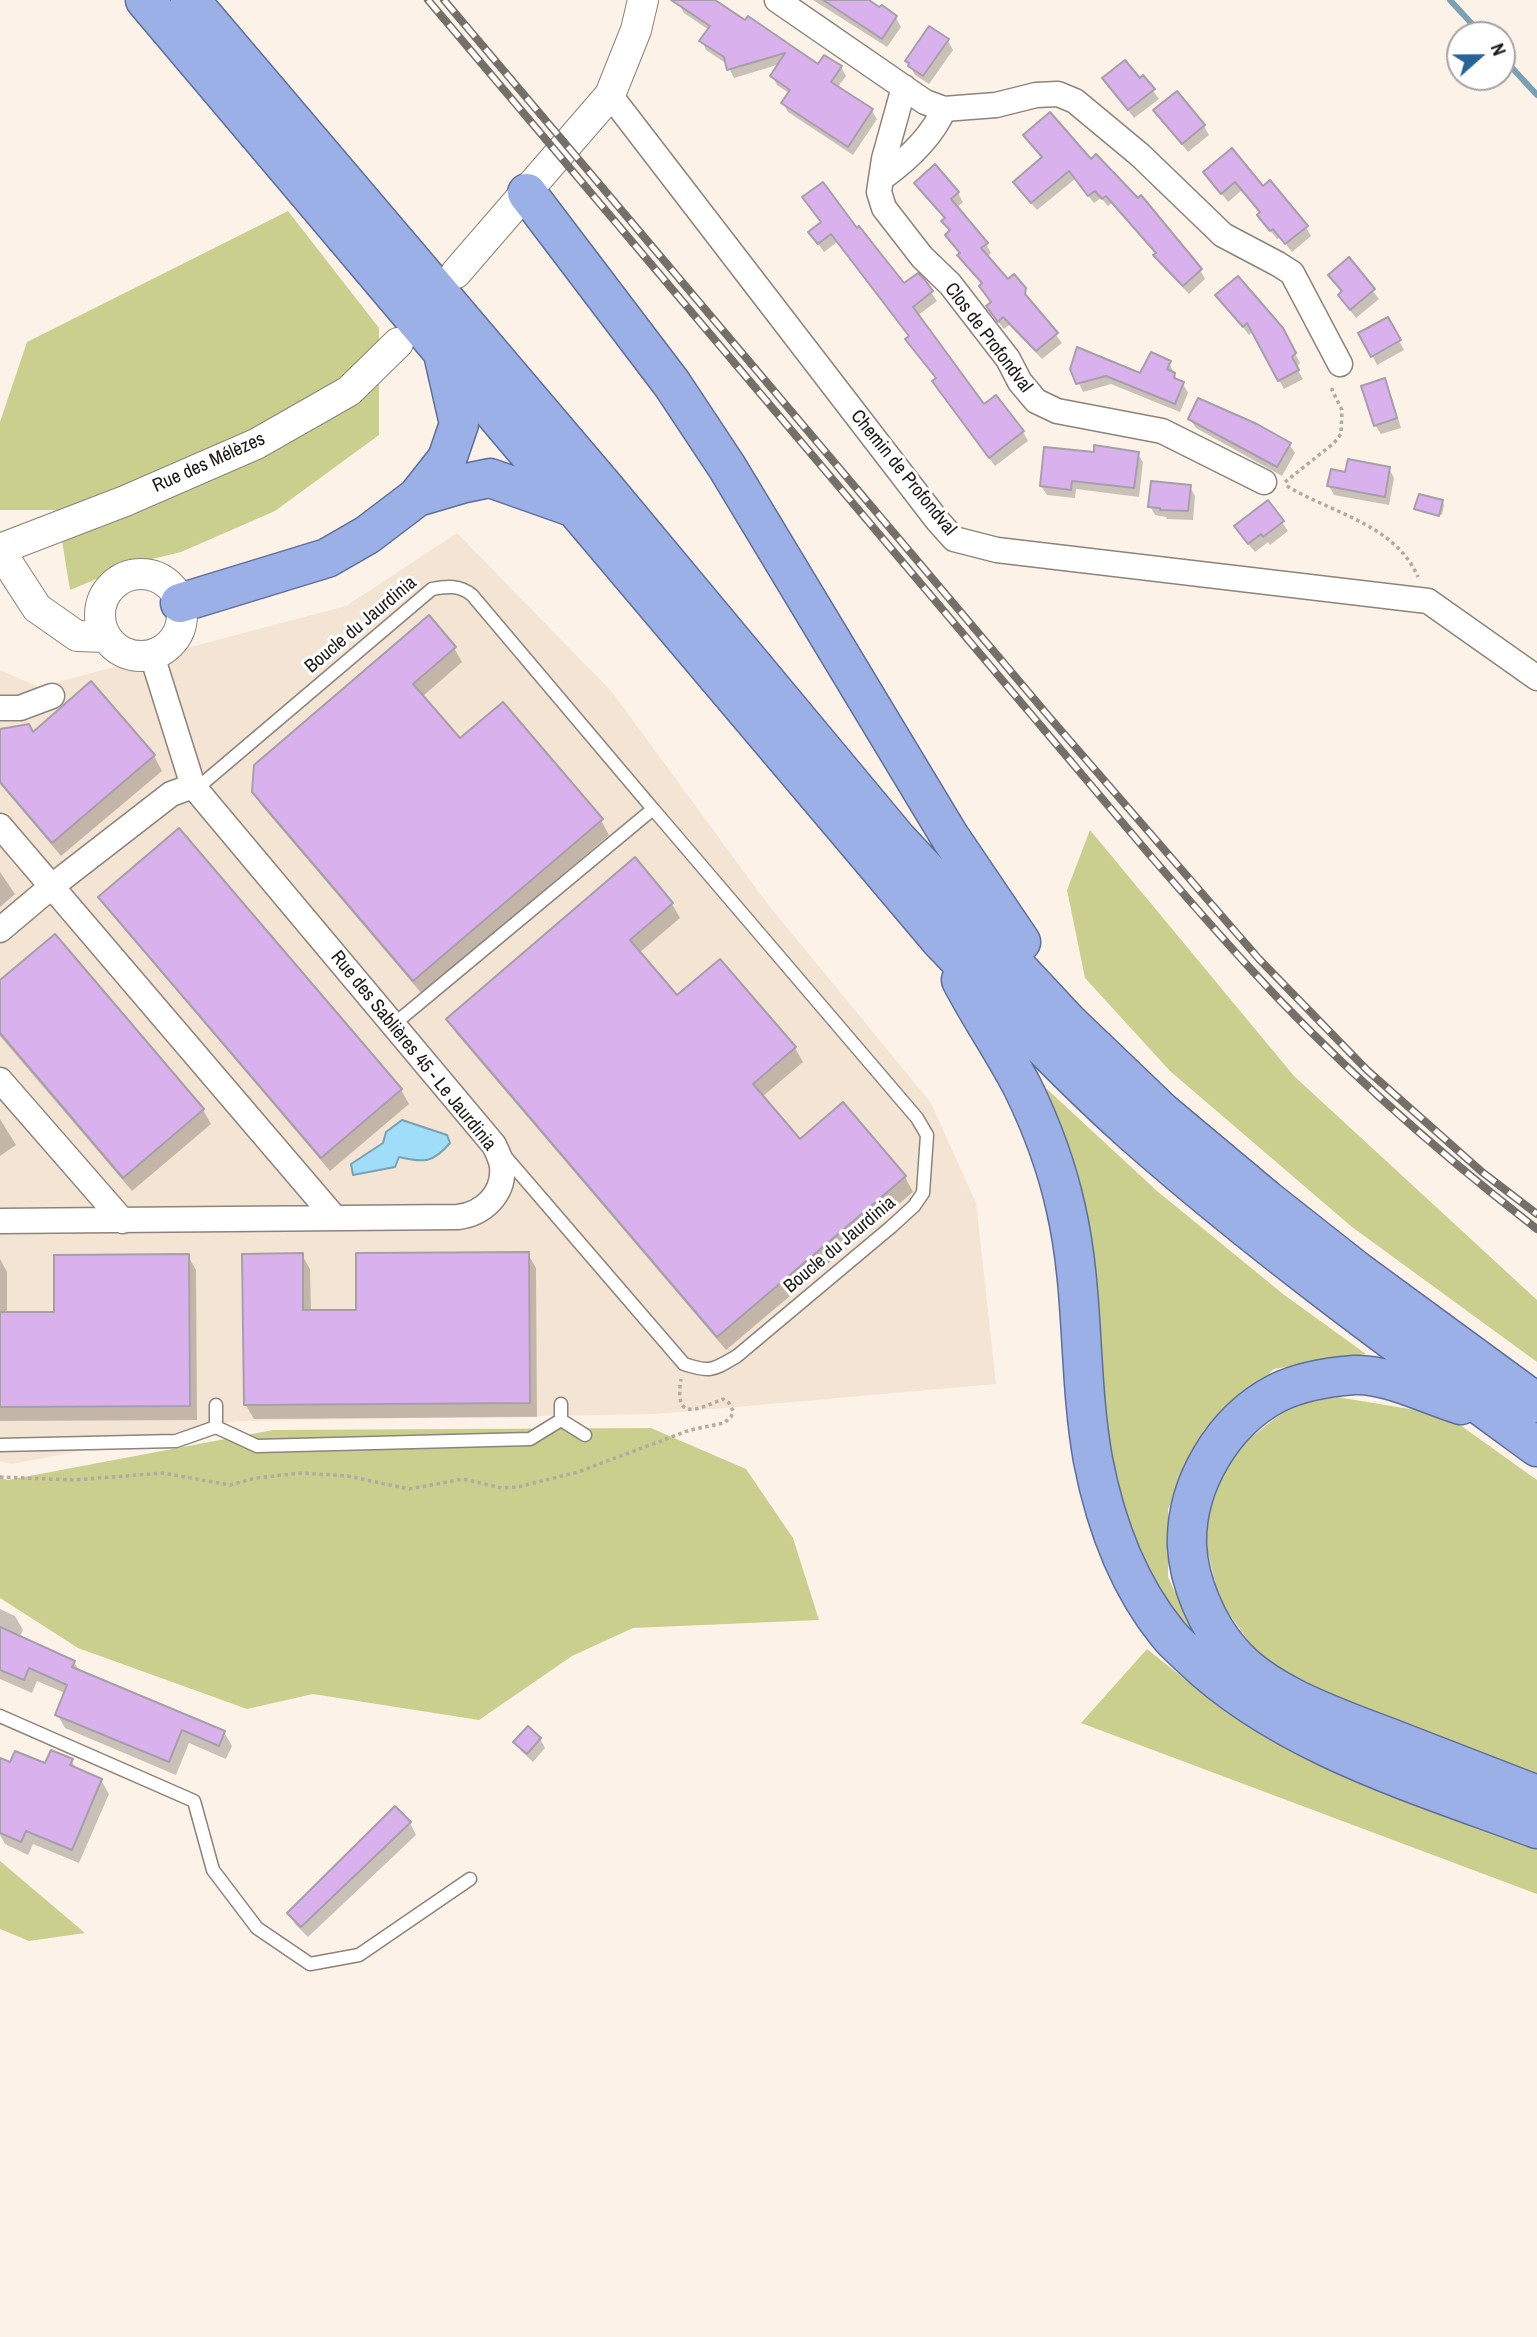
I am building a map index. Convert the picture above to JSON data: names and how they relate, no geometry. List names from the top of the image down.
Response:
{
  "streets": {
    "street": [
      "Clos de Profondval",
      "Rue des Mélèzes",
      "Chemin de Profondval",
      "Rue des Sablières 45 - Le Jaurdinia"
    ],
    "lane": ["Boucle du Jaurdinia"]
  },
  "crossings": [
    ["Boucle du Jaurdinia", "Rue des Sablières 45 - Le Jaurdinia"]
  ],
  "north": "right"
}
